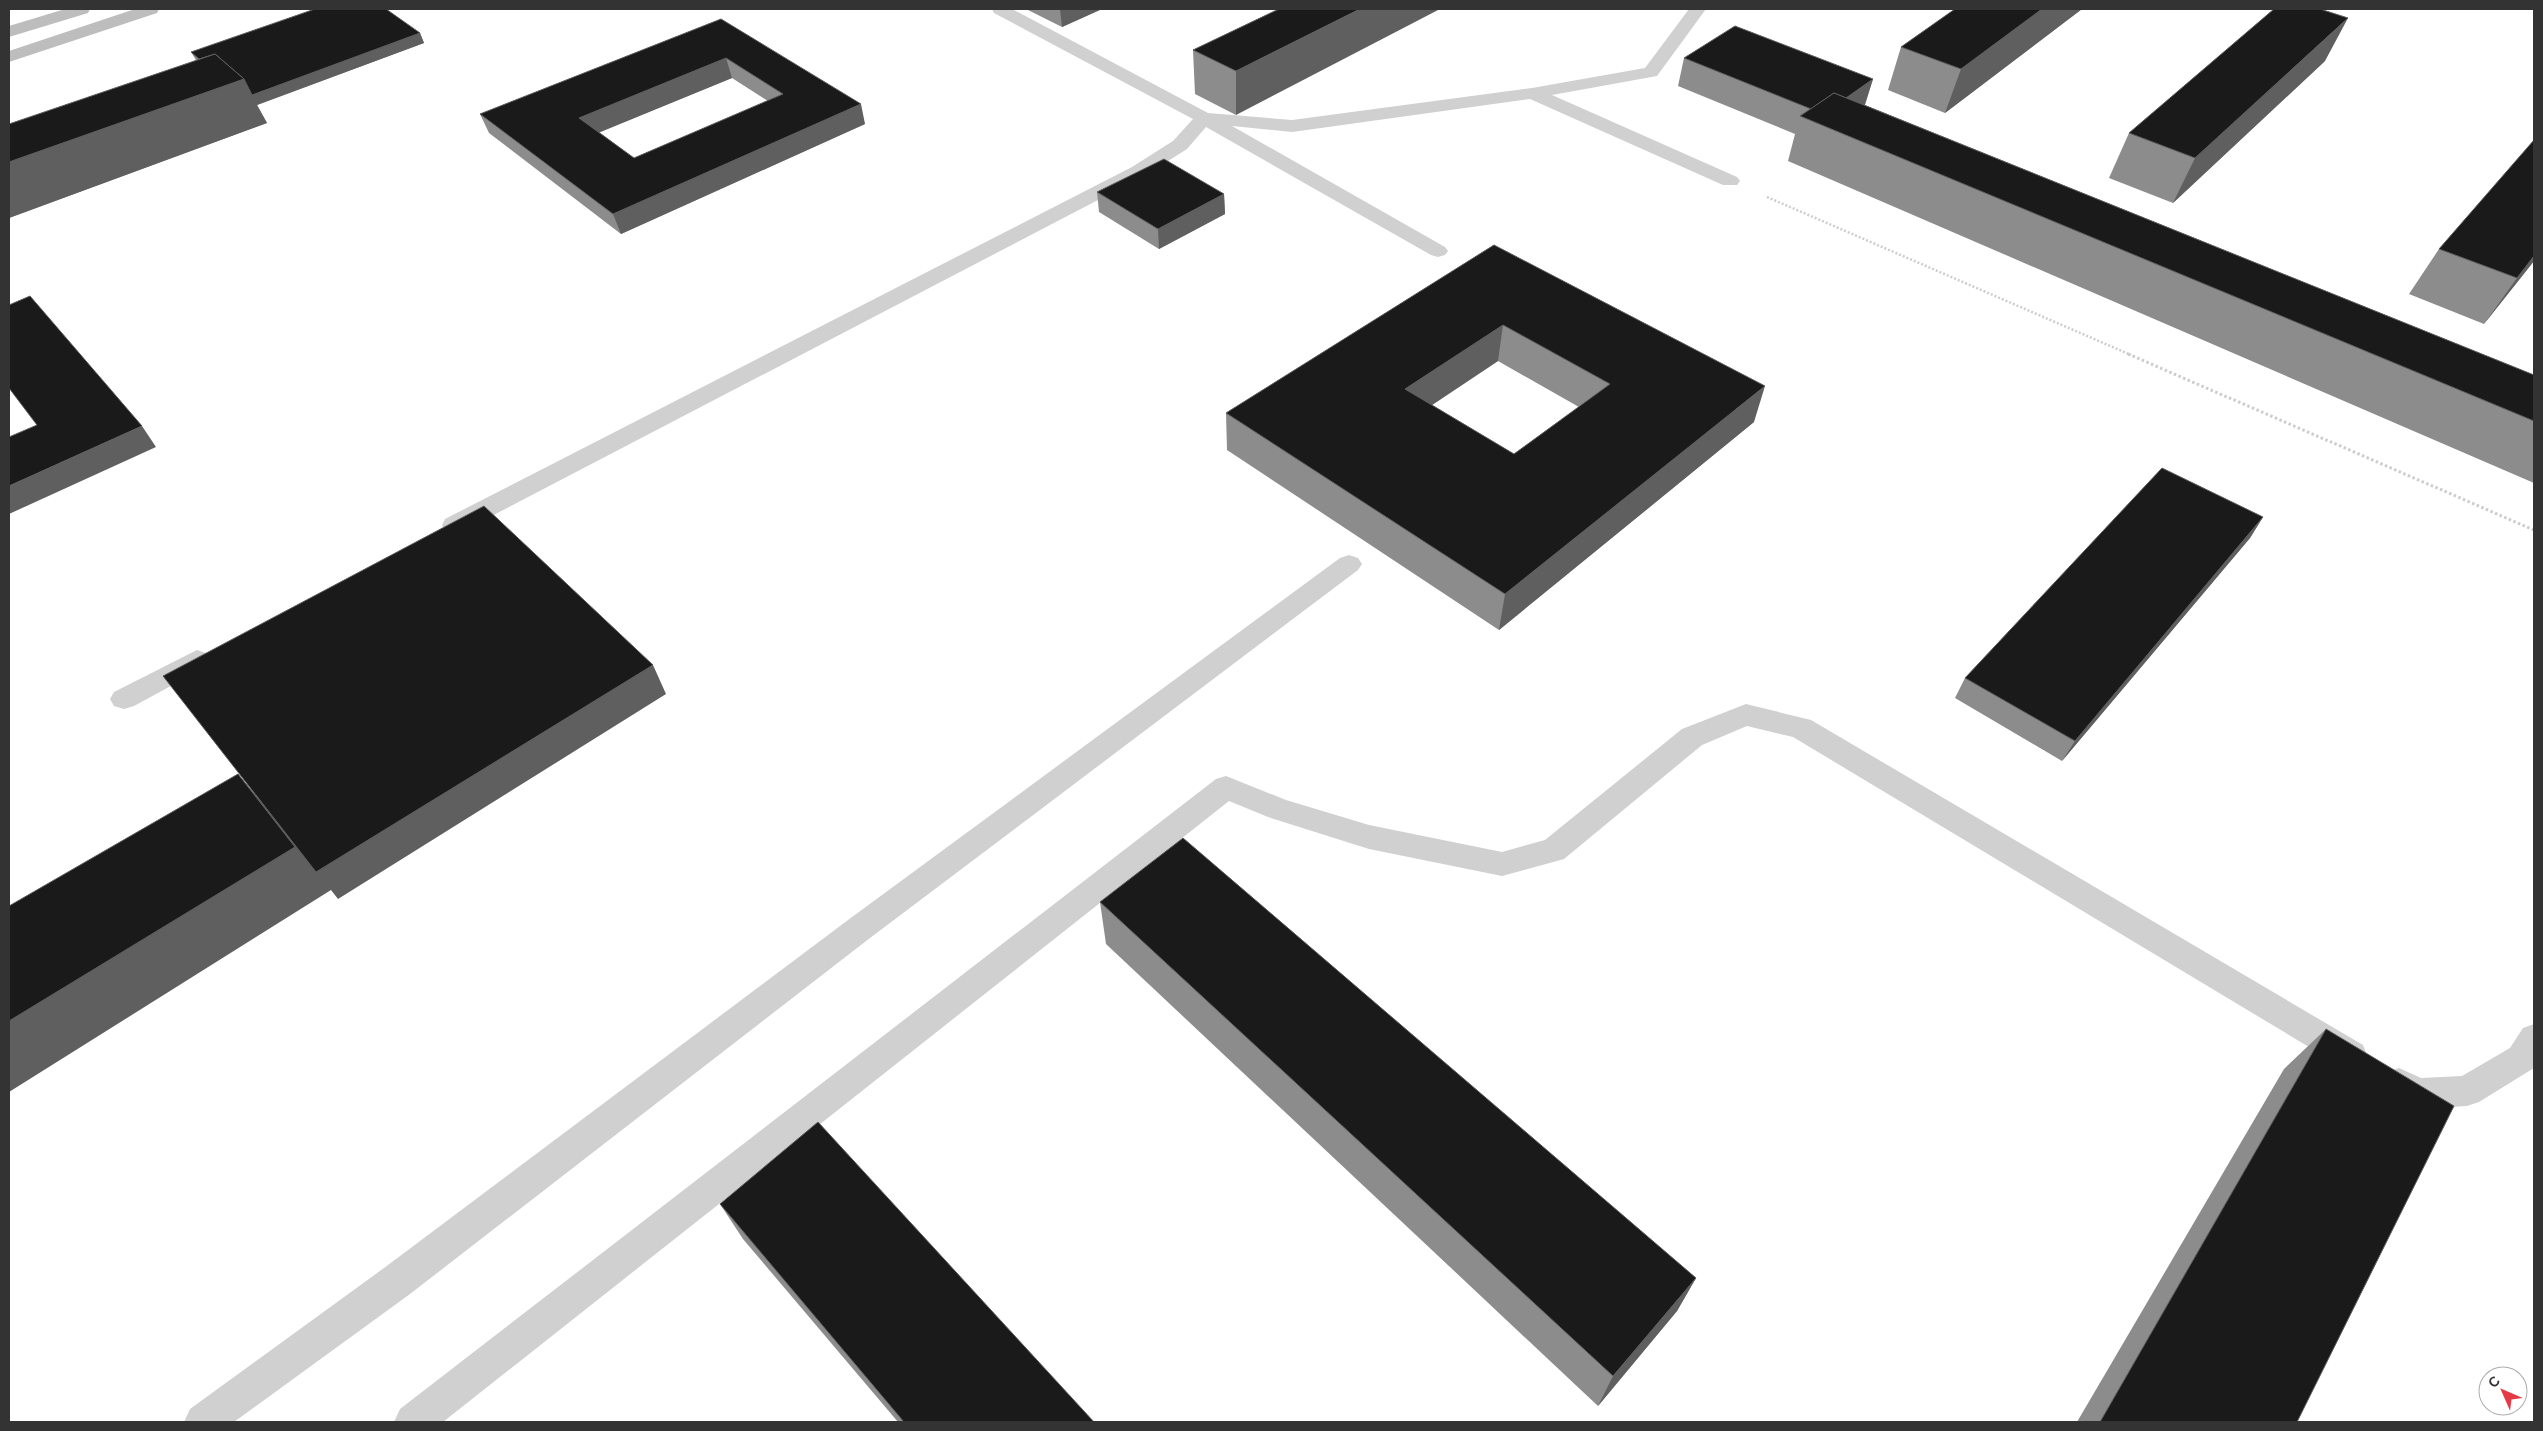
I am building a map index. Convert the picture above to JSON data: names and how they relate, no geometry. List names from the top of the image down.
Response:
{
  "north": "top left"
}
